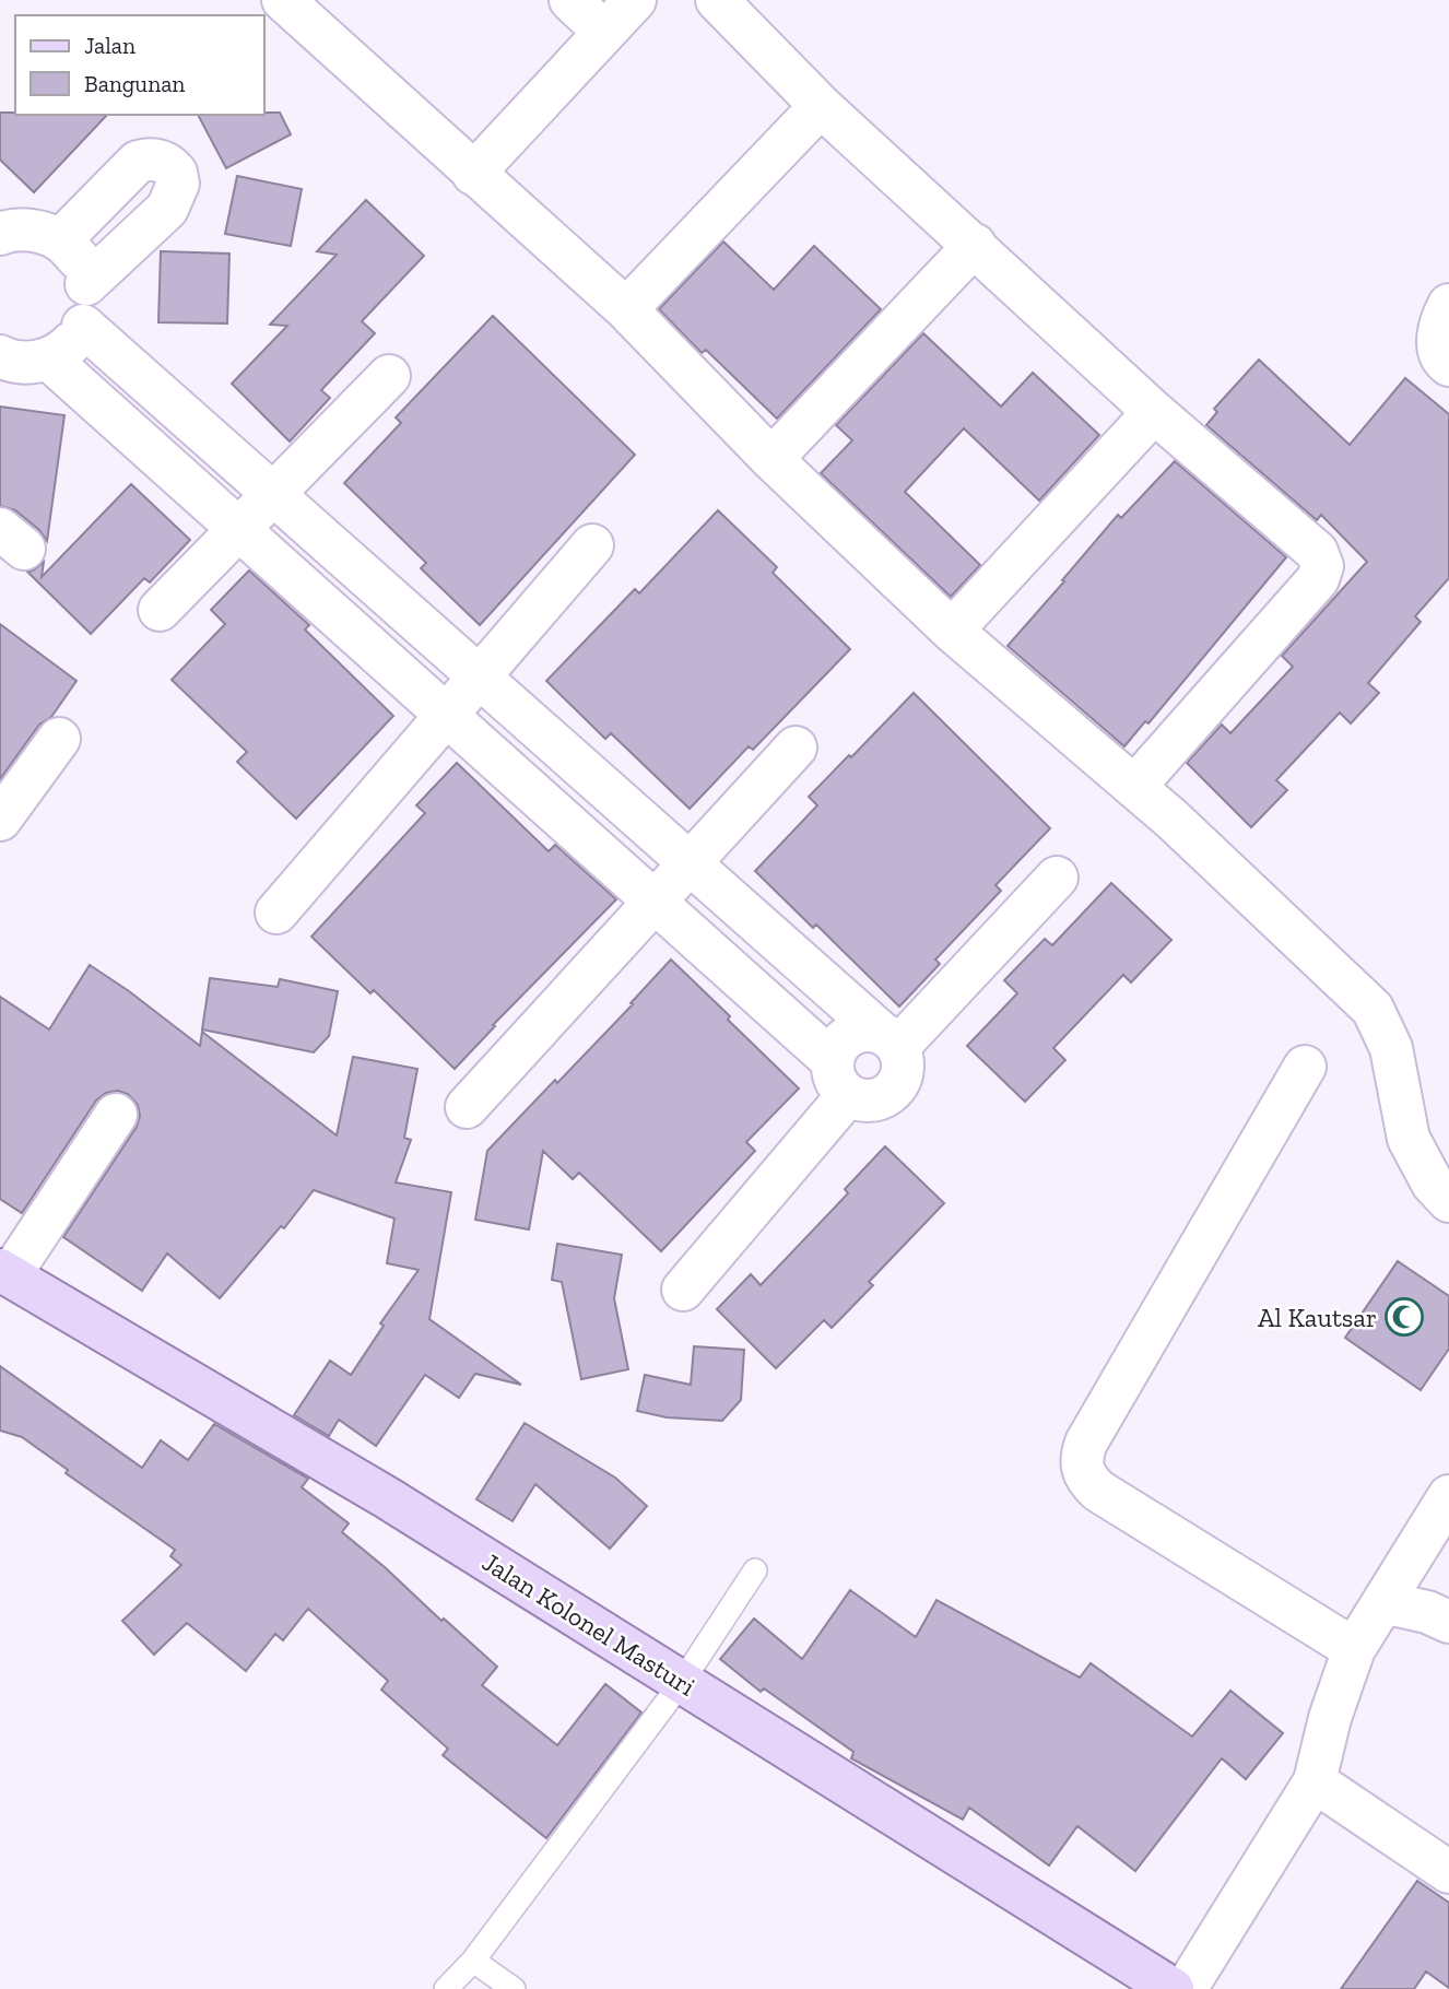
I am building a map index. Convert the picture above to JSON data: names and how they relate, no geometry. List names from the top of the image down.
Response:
{
  "streets": {
    "main road": ["Jalan Kolonel Masturi"]
  },
  "places": {
    "mosque": ["Al Kautsar"]
  },
  "legend": ["Jalan", "Bangunan"]
}
